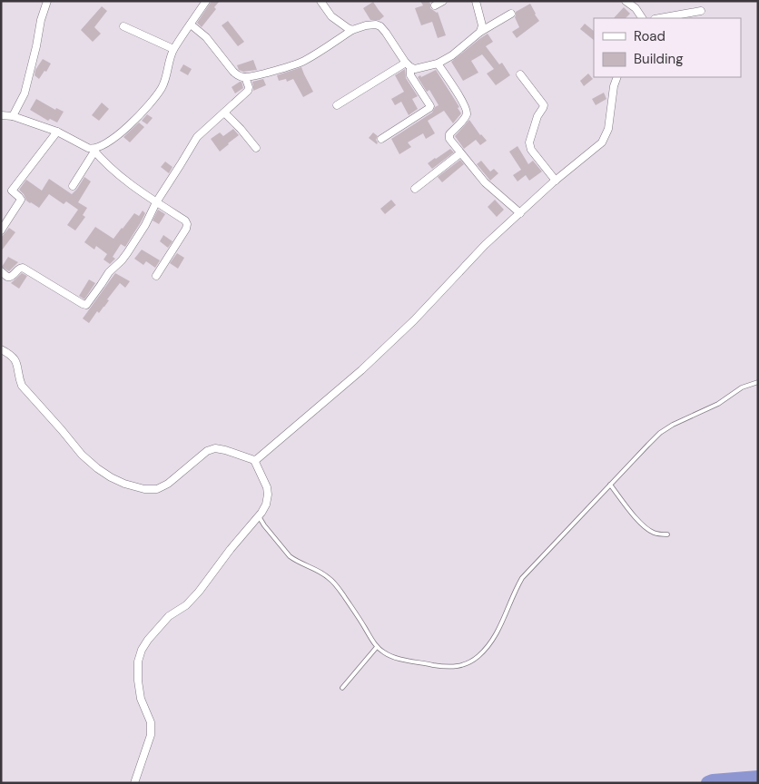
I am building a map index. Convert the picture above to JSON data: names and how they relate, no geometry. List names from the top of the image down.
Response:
{
  "legend": ["Road", "Building"]
}
